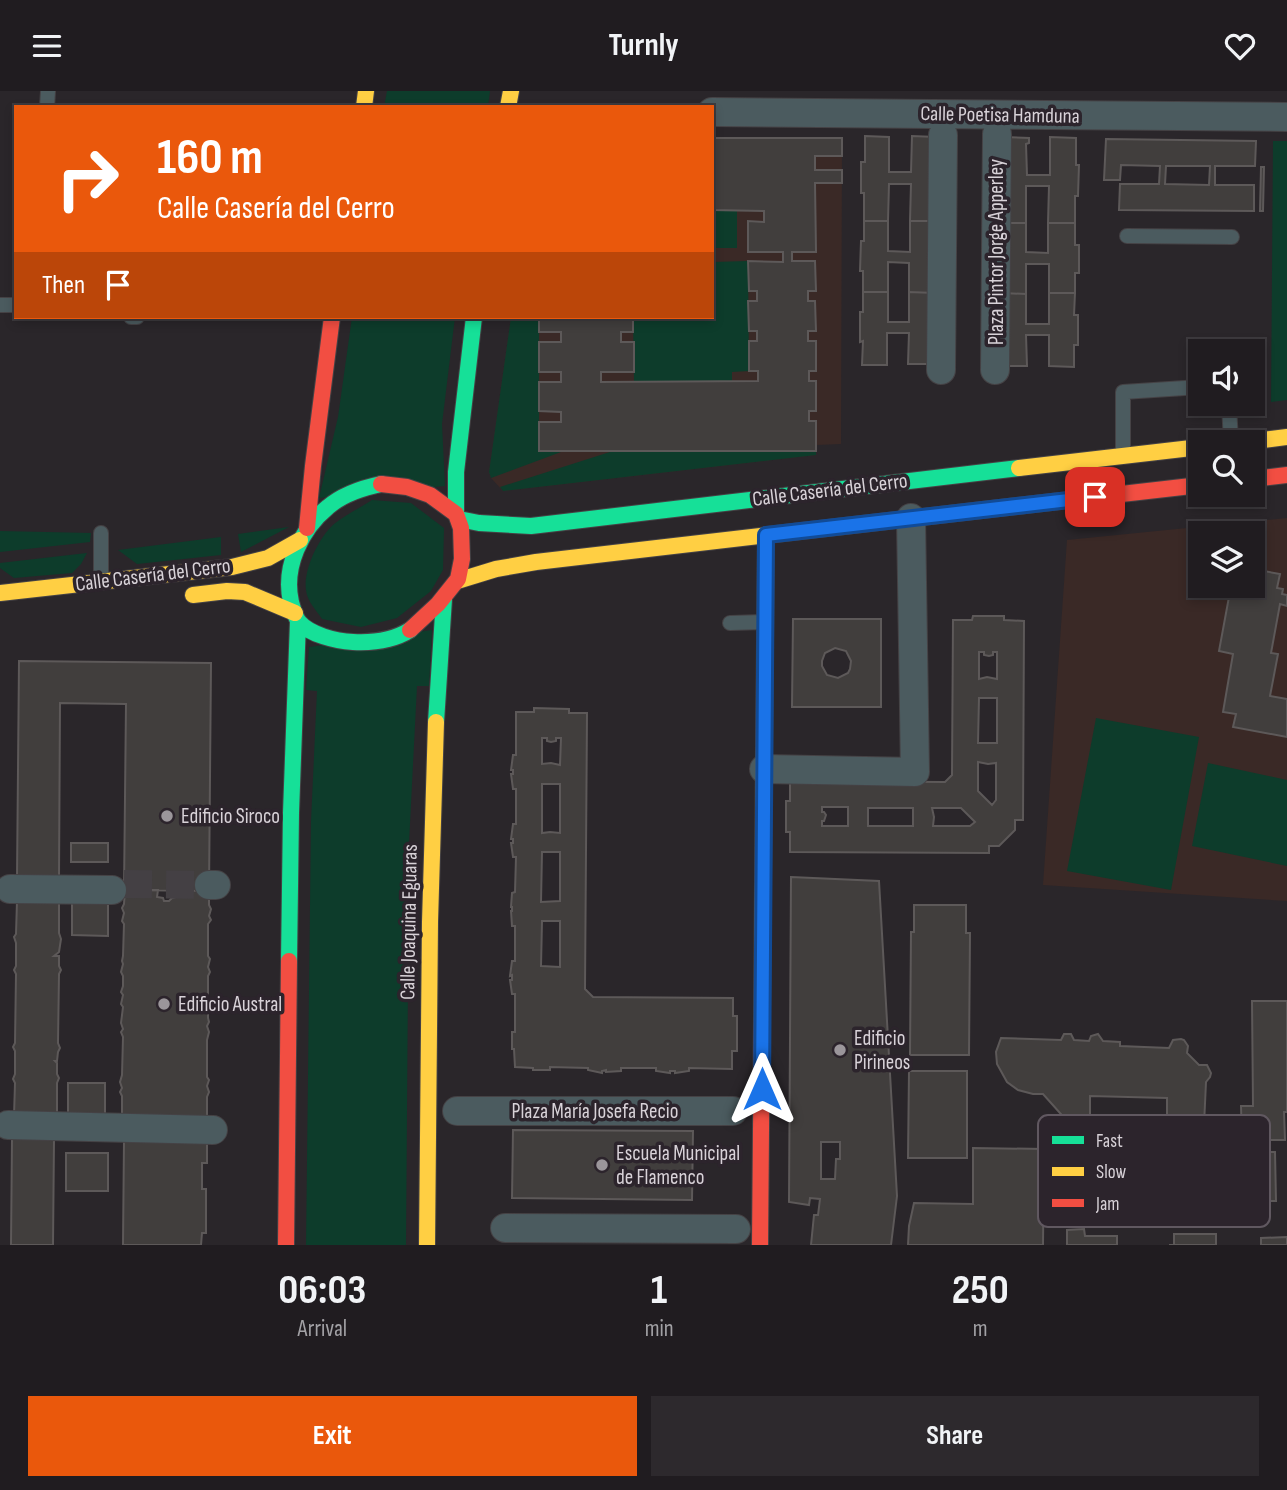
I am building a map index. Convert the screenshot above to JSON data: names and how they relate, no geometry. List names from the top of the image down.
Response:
{
  "streets": {
    "main road": ["Calle Casería del Cerro", "Calle Joaquina Eguaras"],
    "street": ["Calle Poetisa Hamduna", "Plaza Pintor Jorge Apperley", "Plaza María Josefa Recio"]
  },
  "crossings": [
    ["Calle Casería del Cerro", "Calle Joaquina Eguaras"]
  ],
  "places": [
    "Edificio Siroco",
    "Edificio Austral",
    "Edificio Pirineos",
    "Escuela Municipal de Flamenco"
  ],
  "legend": ["Fast", "Slow", "Jam"],
  "page": {
    "header": "Turnly",
    "turn": ["160 m", "Calle Casería del Cerro"],
    "then": "Then",
    "eta": [
      "06:03",
      "Arrival",
      "1",
      "min",
      "250",
      "m"
    ],
    "buttons": ["Exit", "Share"]
  }
}
